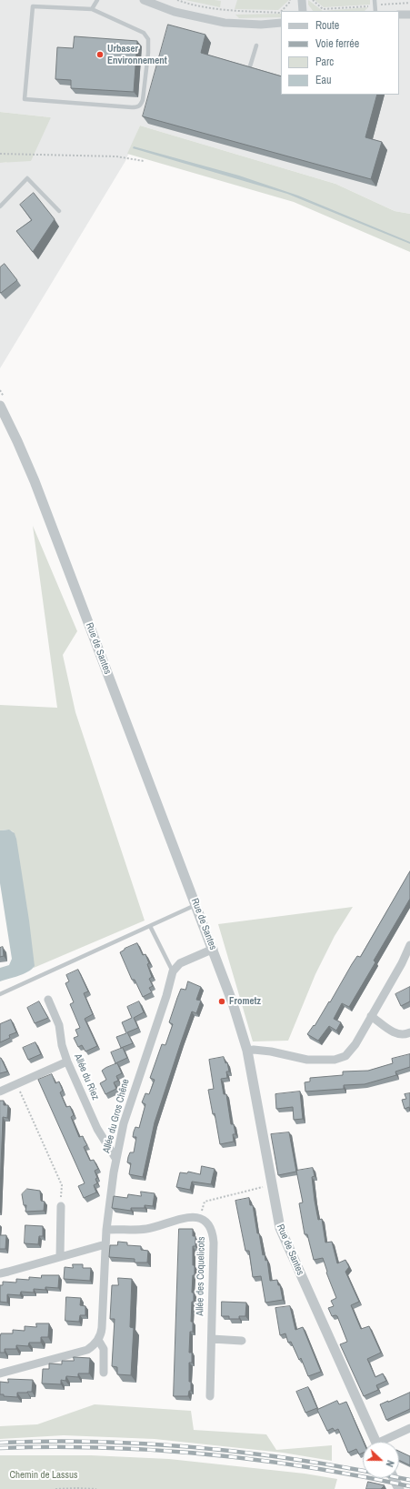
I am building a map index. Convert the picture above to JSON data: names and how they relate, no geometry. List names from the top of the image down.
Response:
{
  "streets": {
    "street": [
      "Rue de Santes",
      "Allée du Riez",
      "Allée du Gros Chêne",
      "Allée des Coquelicots"
    ]
  },
  "crossings": [
    ["Allée du Riez", "Allée du Gros Chêne"]
  ],
  "parks": ["Chemin de Lassus"],
  "places": ["Urbaser Environnement", "Frometz"],
  "legend": [
    "Route",
    "Voie ferrée",
    "Parc",
    "Eau"
  ],
  "north": "right"
}
